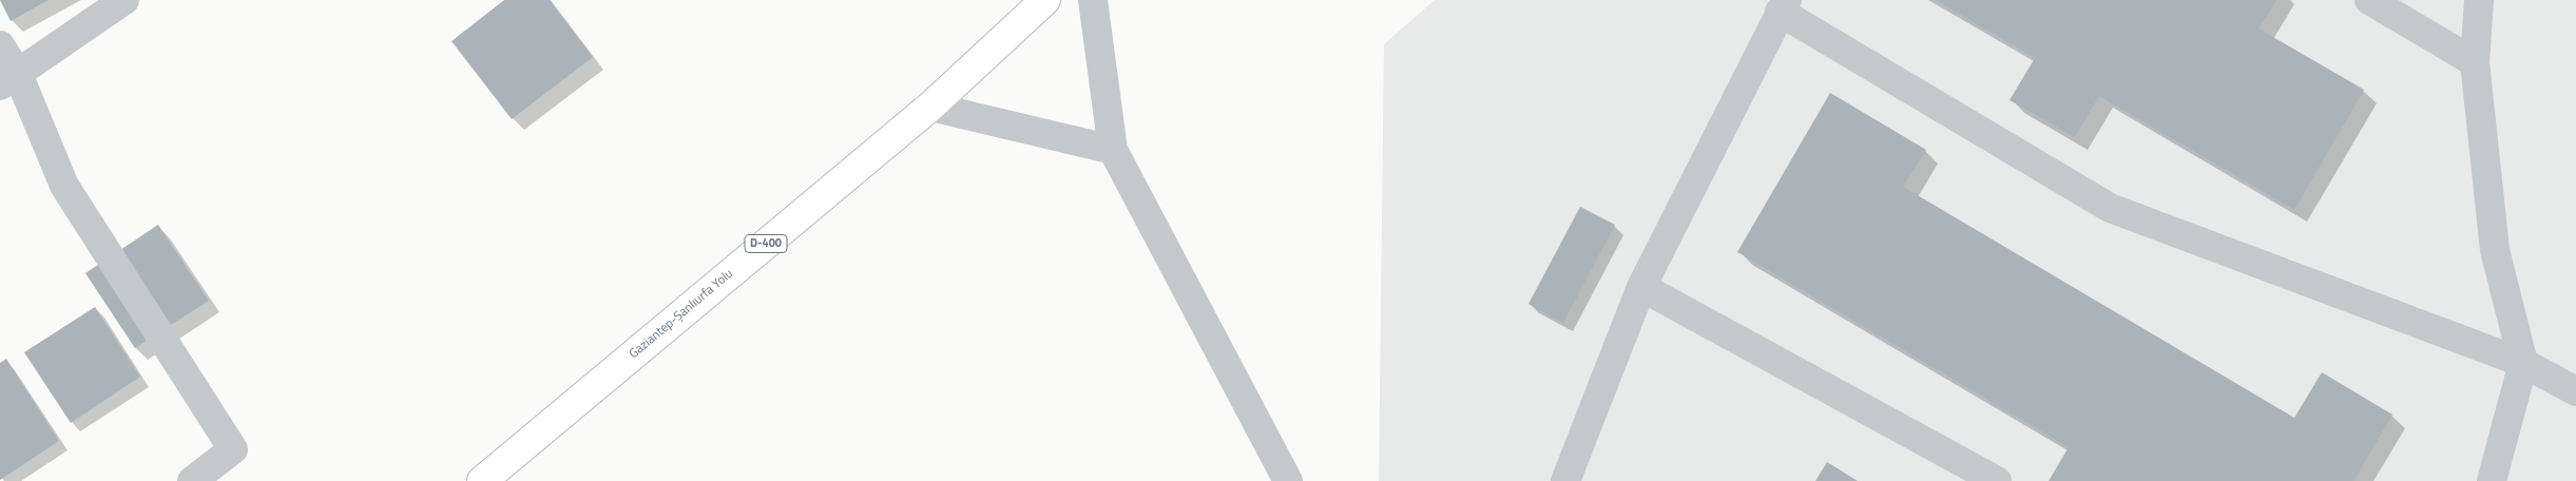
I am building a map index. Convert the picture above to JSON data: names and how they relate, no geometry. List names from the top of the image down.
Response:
{
  "streets": {
    "main road": ["D-400", "Gaziantep-Şanlıurfa Yolu"]
  }
}
